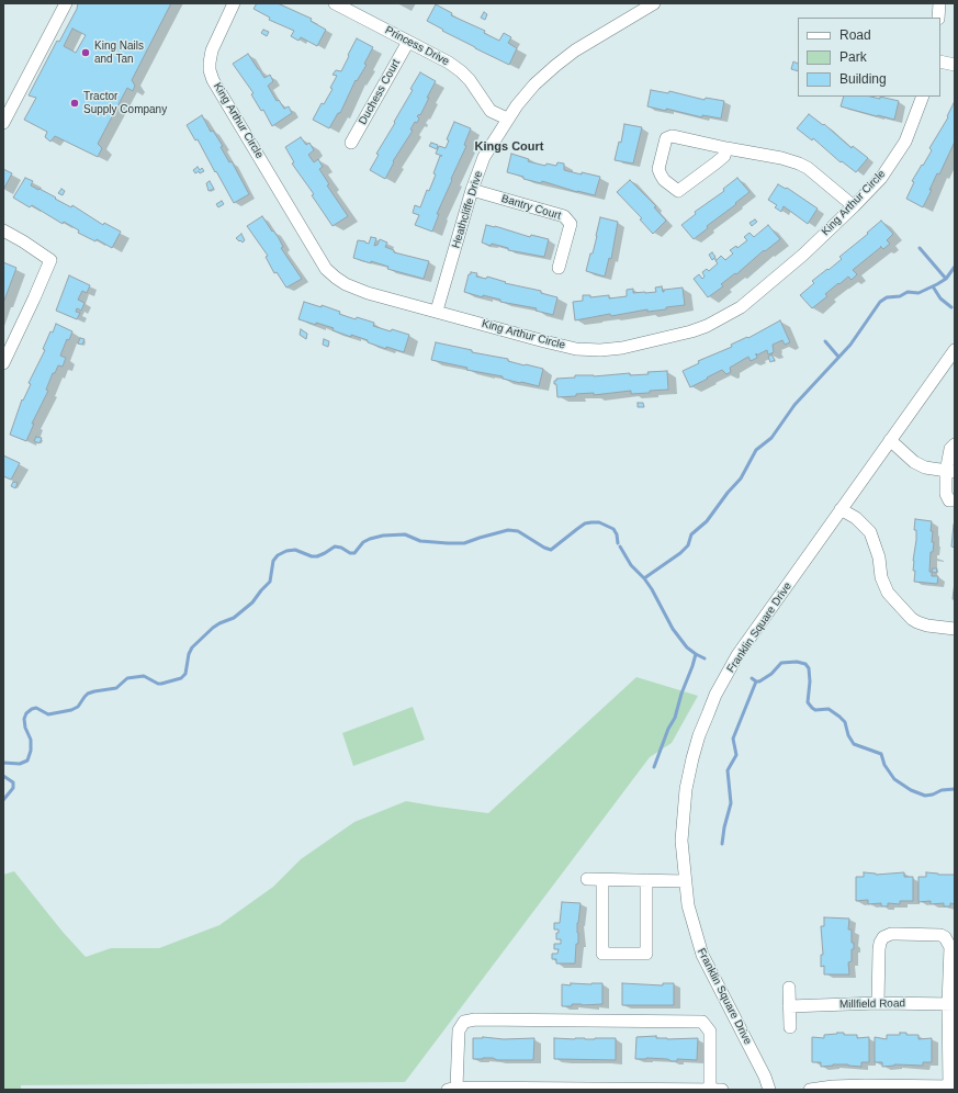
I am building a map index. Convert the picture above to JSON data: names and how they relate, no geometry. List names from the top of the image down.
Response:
{
  "streets": {
    "street": [
      "Princess Drive",
      "Duchess Court",
      "King Arthur Circle",
      "Bantry Court",
      "Heathcliffe Drive",
      "Franklin Square Drive",
      "Millfield Road"
    ]
  },
  "crossings": [
    ["Princess Drive", "Duchess Court"],
    ["Princess Drive", "Heathcliffe Drive"],
    ["King Arthur Circle", "Heathcliffe Drive"],
    ["Bantry Court", "Heathcliffe Drive"]
  ],
  "districts": ["Kings Court"],
  "places": ["King Nails and Tan", "Tractor Supply Company"],
  "legend": ["Road", "Park", "Building"]
}
